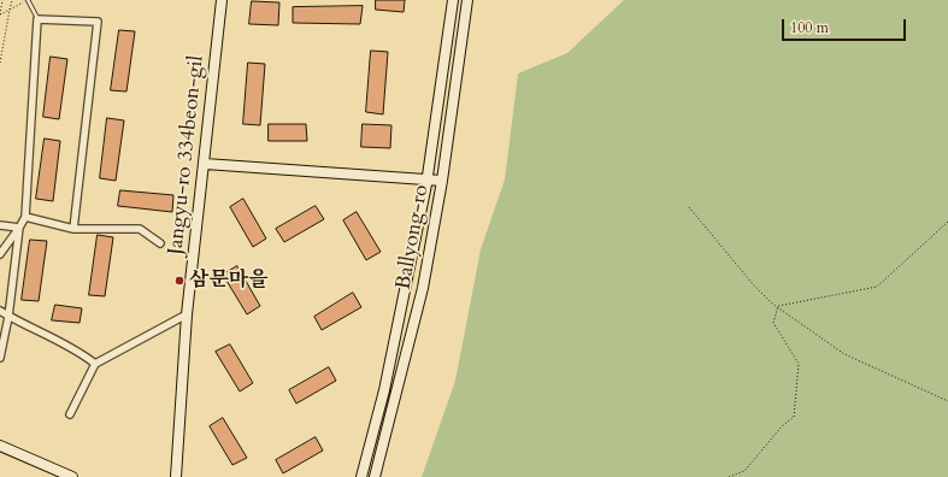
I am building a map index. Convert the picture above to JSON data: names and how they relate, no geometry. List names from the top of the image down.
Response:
{
  "streets": {
    "street": ["Jangyu-ro 334beon-gil", "Ballyong-ro"]
  },
  "places": ["삼문마을"],
  "scale_bar": "100 m"
}
